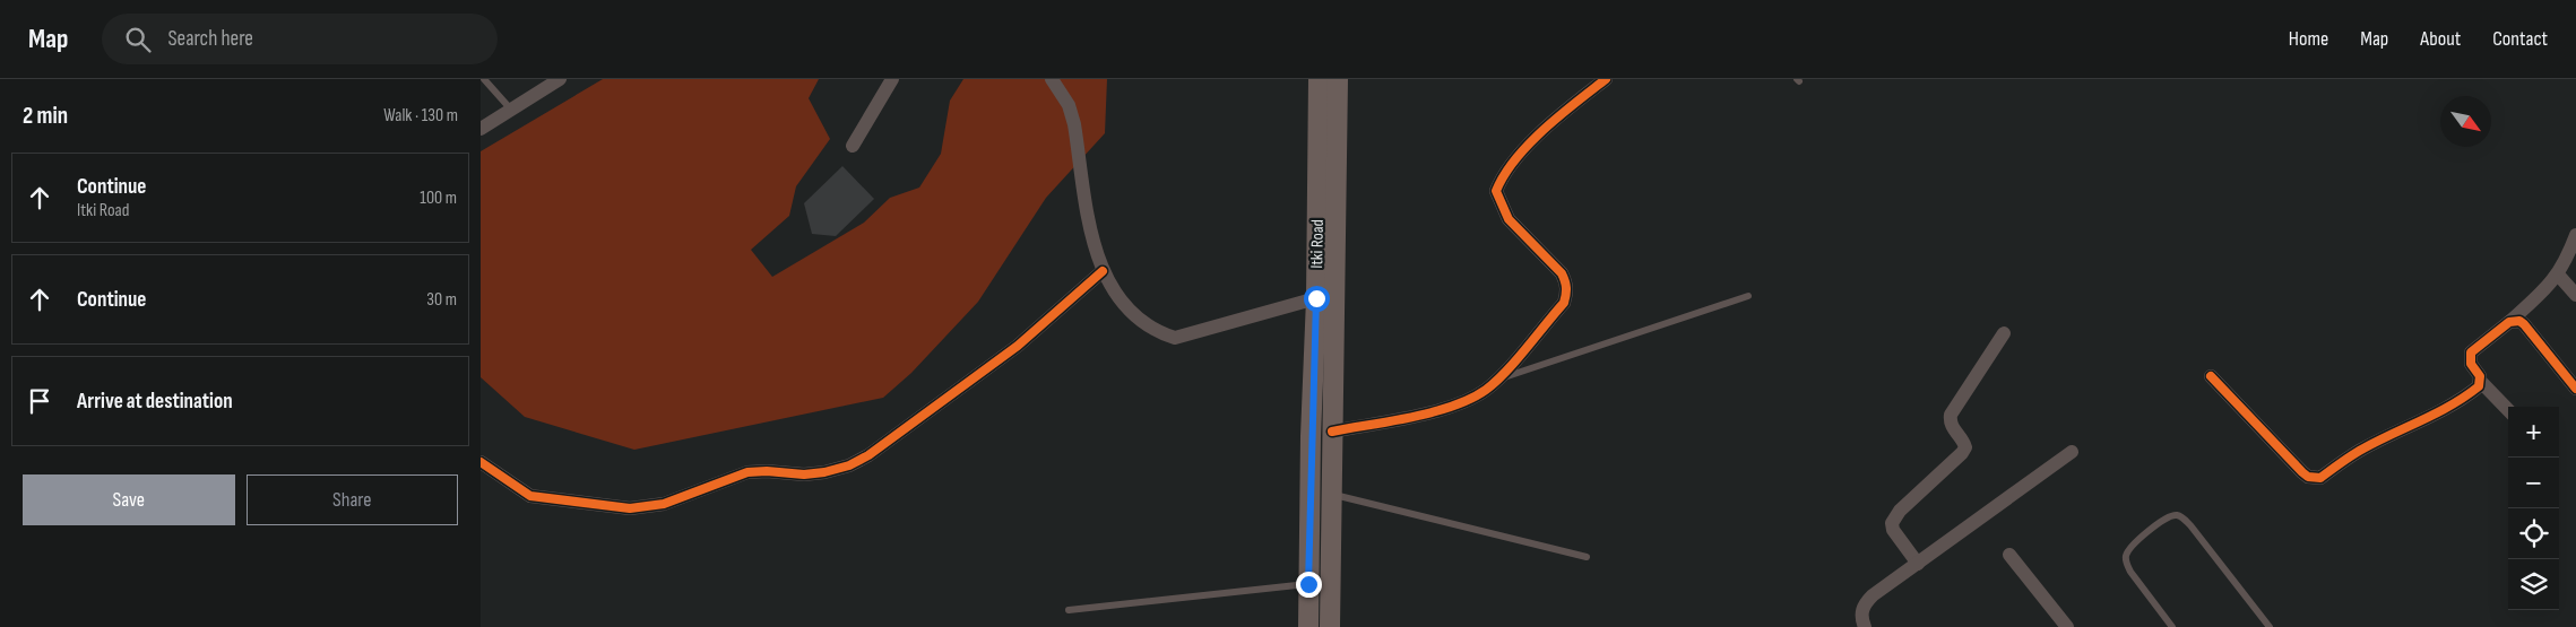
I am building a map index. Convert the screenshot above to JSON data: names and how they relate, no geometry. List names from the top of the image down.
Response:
{
  "streets": {
    "main road": ["Itki Road"]
  },
  "north": "bottom right",
  "page": {
    "header": "Map",
    "search": "Search here",
    "nav": [
      "Home",
      "Map",
      "About",
      "Contact"
    ],
    "heading": ["2 min", "Walk · 130 m"],
    "list": [
      ["Continue", "Itki Road", "100 m"],
      ["Continue", "30 m"],
      "Arrive at destination"
    ],
    "map_buttons": ["+", "−"],
    "buttons": ["Save", "Share"]
  }
}
